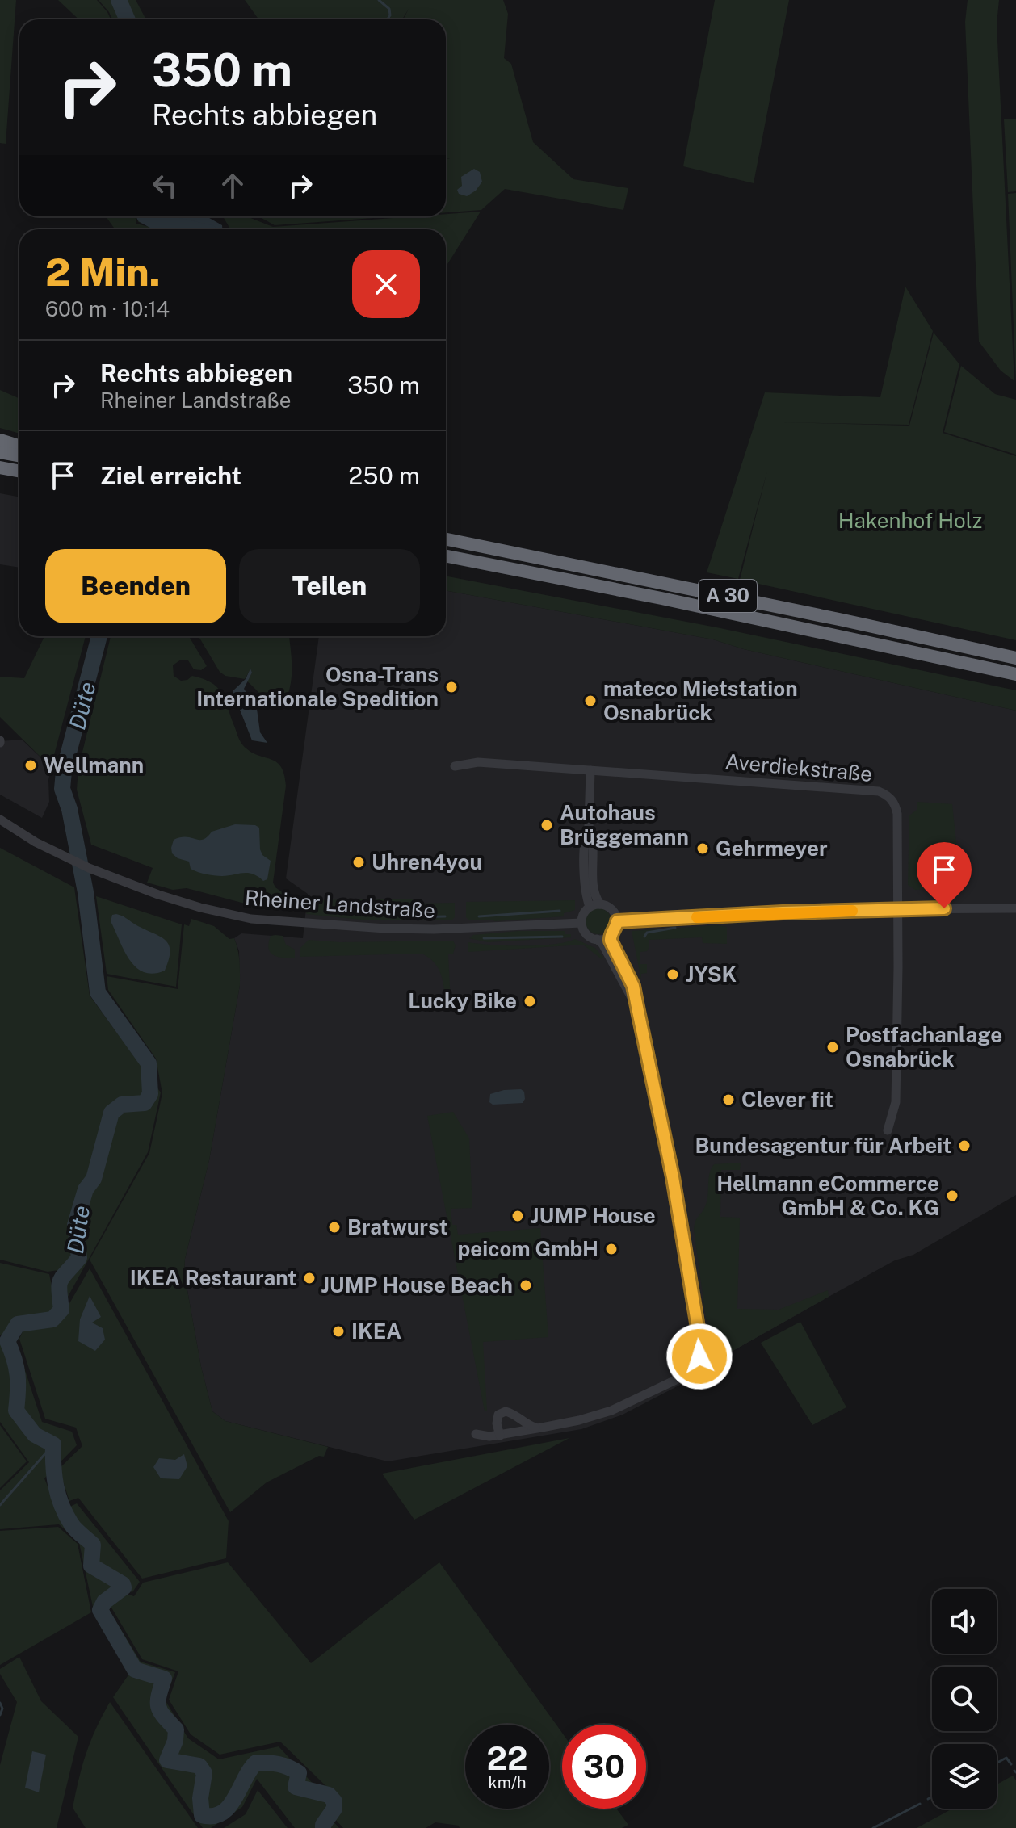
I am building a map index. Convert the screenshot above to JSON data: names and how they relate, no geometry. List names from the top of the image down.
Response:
{
  "streets": {
    "highway": ["A 30"],
    "street": ["Averdiekstraße", "Rheiner Landstraße"]
  },
  "water": ["Düte"],
  "parks": ["Hakenhof Holz"],
  "places": [
    "Osna-Trans Internationale Spedition",
    "mateco Mietstation Osnabrück",
    "Wellmann",
    "Autohaus Brüggemann",
    "Gehrmeyer",
    "Uhren4you",
    "JYSK",
    "Lucky Bike",
    "Postfachanlage Osnabrück",
    "Clever fit",
    "Bundesagentur für Arbeit",
    "Hellmann eCommerce GmbH & Co. KG",
    "JUMP House",
    "Bratwurst",
    "peicom GmbH",
    "IKEA Restaurant",
    "JUMP House Beach",
    "IKEA"
  ],
  "page": {
    "turn": ["350 m", "Rechts abbiegen"],
    "heading": ["2 Min.", "600 m · 10:14"],
    "list": [
      {
        "name": "Rechts abbiegen",
        "note": "Rheiner Landstraße",
        "value": "350 m"
      },
      {
        "name": "Ziel erreicht",
        "value": "250 m"
      }
    ],
    "buttons": ["Beenden", "Teilen"],
    "speed": "22 km/h",
    "limit": "30"
  }
}
